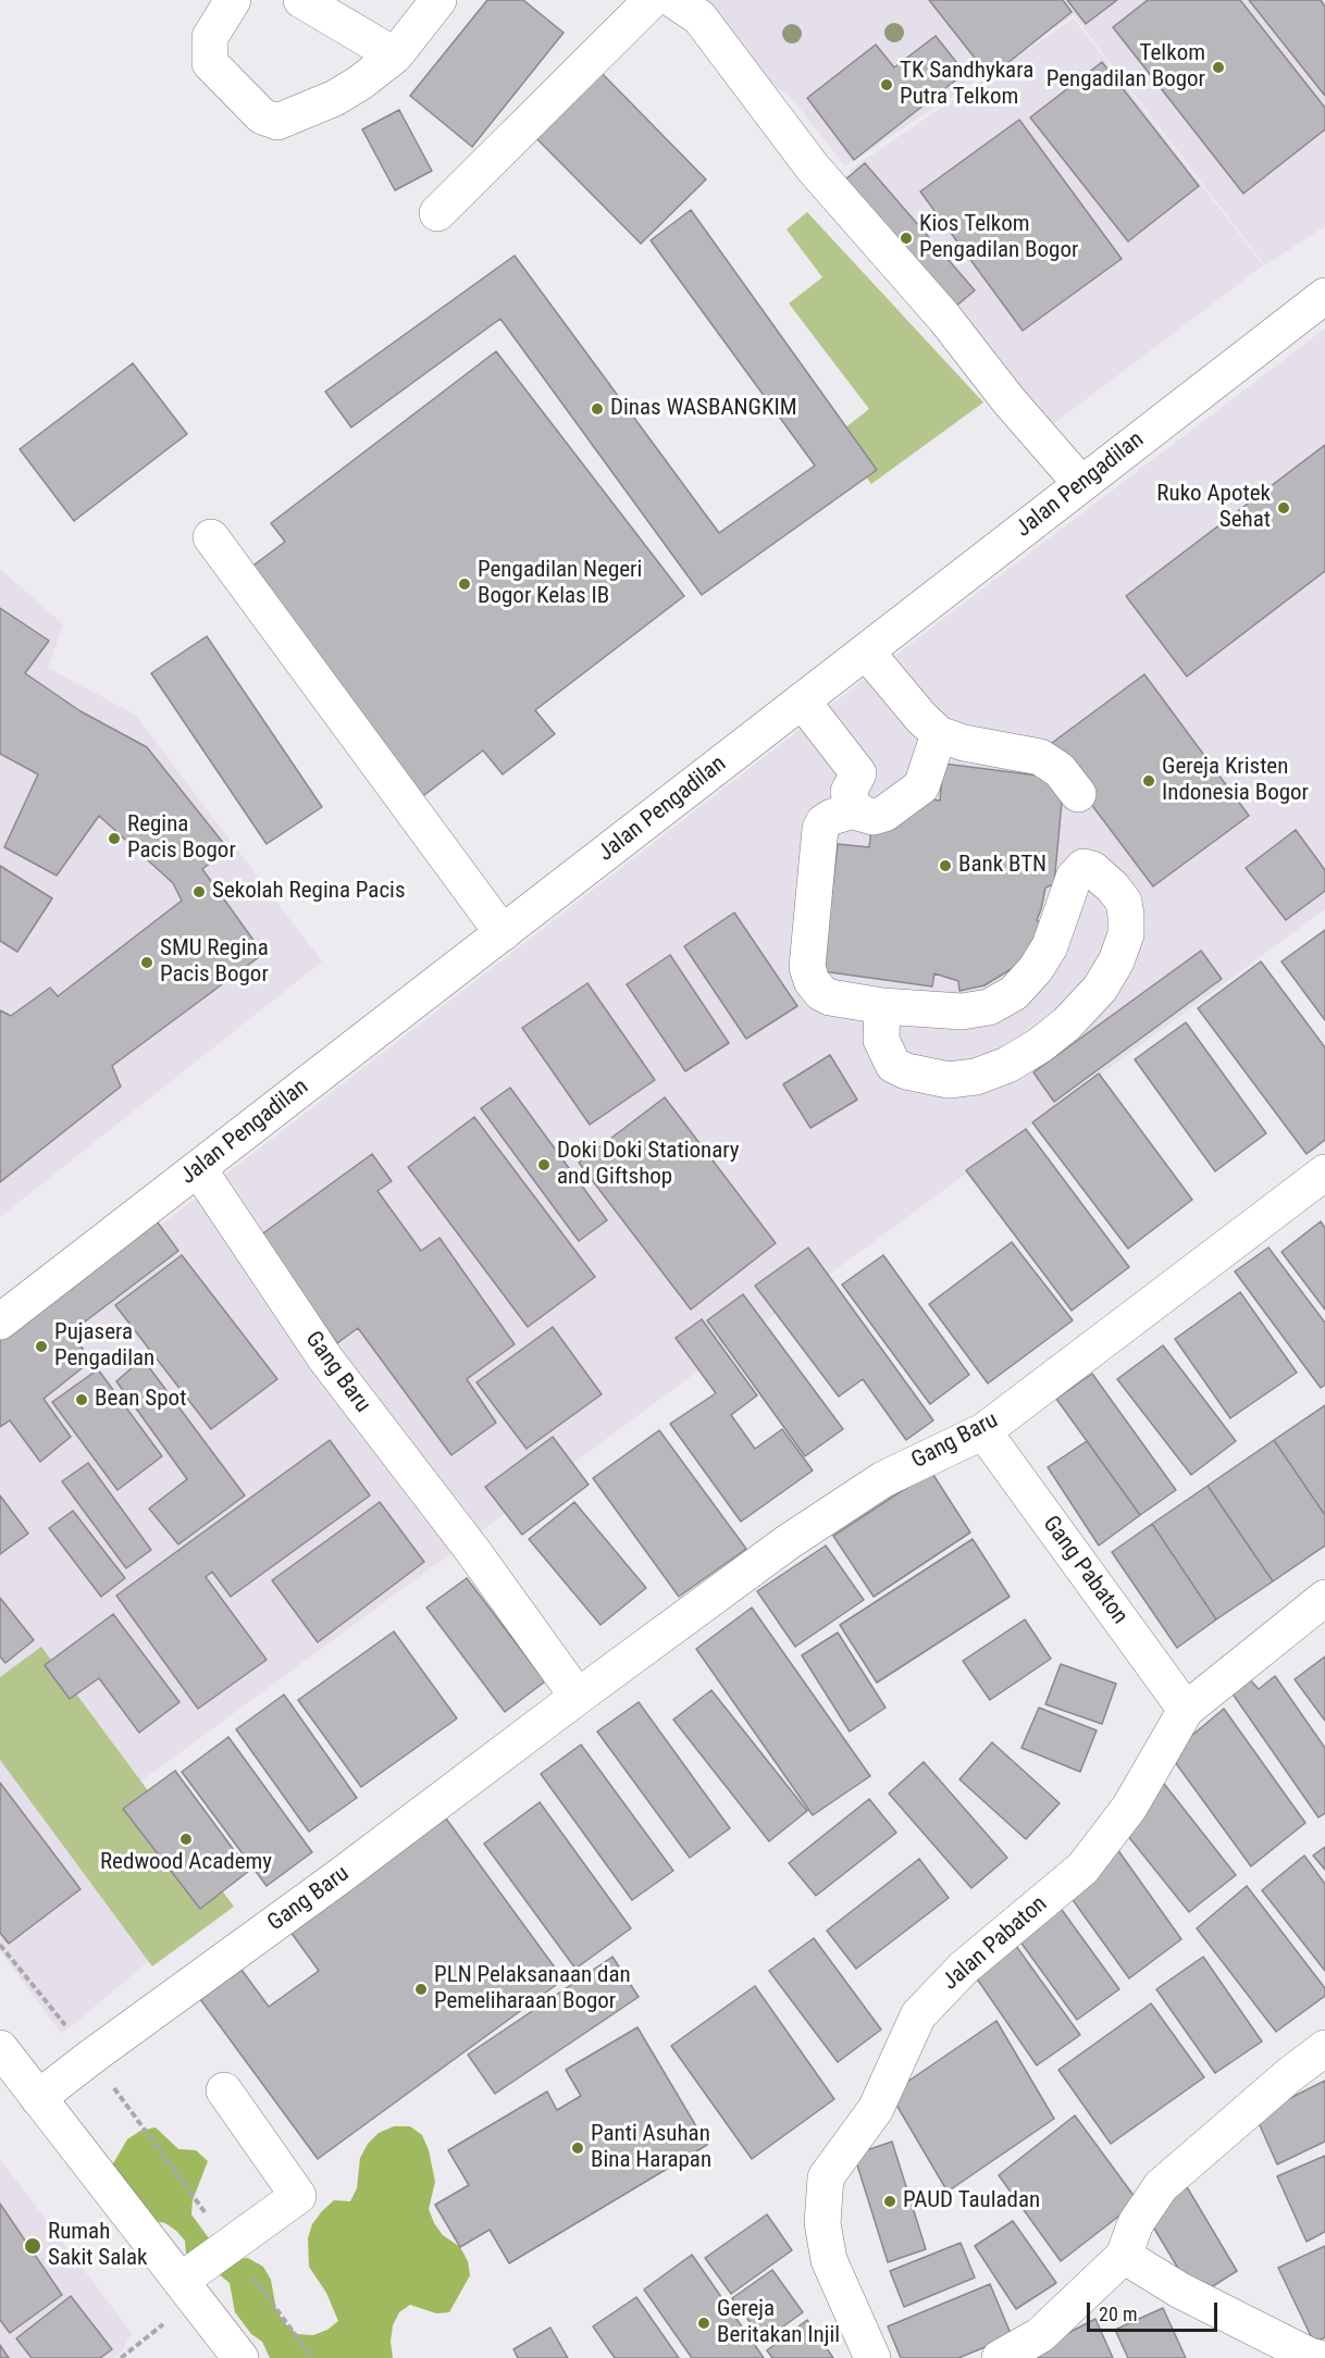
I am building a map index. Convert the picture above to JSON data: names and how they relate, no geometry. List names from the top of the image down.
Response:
{
  "streets": {
    "street": [
      "Jalan Pengadilan",
      "Gang Baru",
      "Gang Pabaton",
      "Jalan Pabaton"
    ]
  },
  "crossings": [
    ["Jalan Pengadilan", "Gang Baru"],
    ["Gang Baru", "Gang Pabaton"],
    ["Gang Pabaton", "Jalan Pabaton"]
  ],
  "places": [
    "Telkom Pengadilan Bogor",
    "TK Sandhykara Putra Telkom",
    "Kios Telkom Pengadilan Bogor",
    "Dinas WASBANGKIM",
    "Ruko Apotek Sehat",
    "Pengadilan Negeri Bogor Kelas IB",
    "Gereja Kristen Indonesia Bogor",
    "Regina Pacis Bogor",
    "Bank BTN",
    "Sekolah Regina Pacis",
    "SMU Regina Pacis Bogor",
    "Doki Doki Stationary and Giftshop",
    "Pujasera Pengadilan",
    "Bean Spot",
    "Redwood Academy",
    "PLN Pelaksanaan dan Pemeliharaan Bogor",
    "Panti Asuhan Bina Harapan",
    "PAUD Tauladan",
    "Rumah Sakit Salak",
    "Gereja Beritakan Injil"
  ],
  "scale_bar": "20 m"
}
